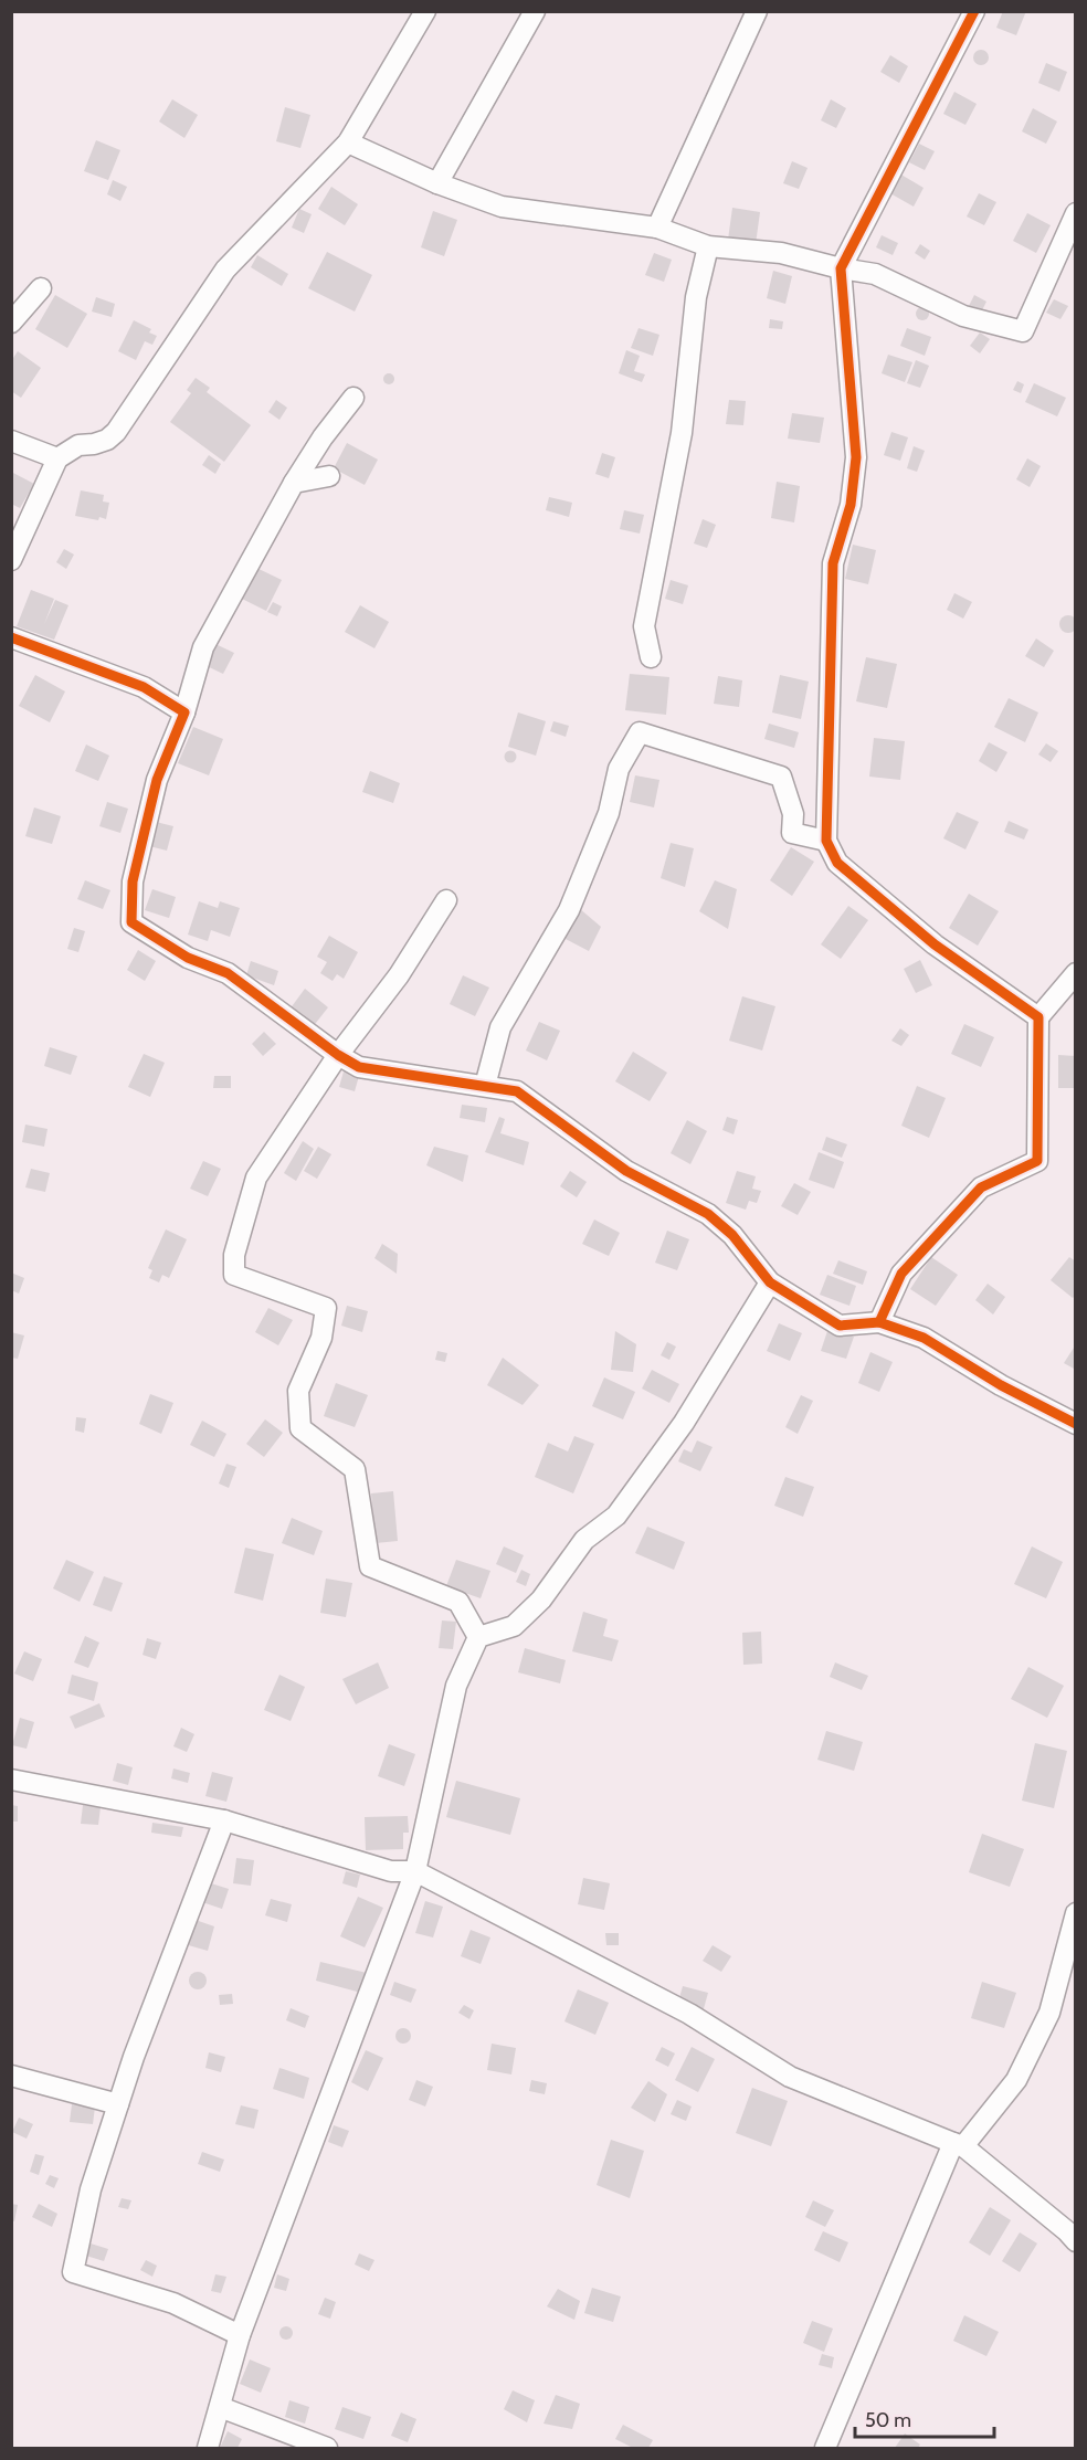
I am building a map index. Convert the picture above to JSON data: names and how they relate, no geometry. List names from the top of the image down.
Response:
{
  "scale_bar": "50 m"
}
